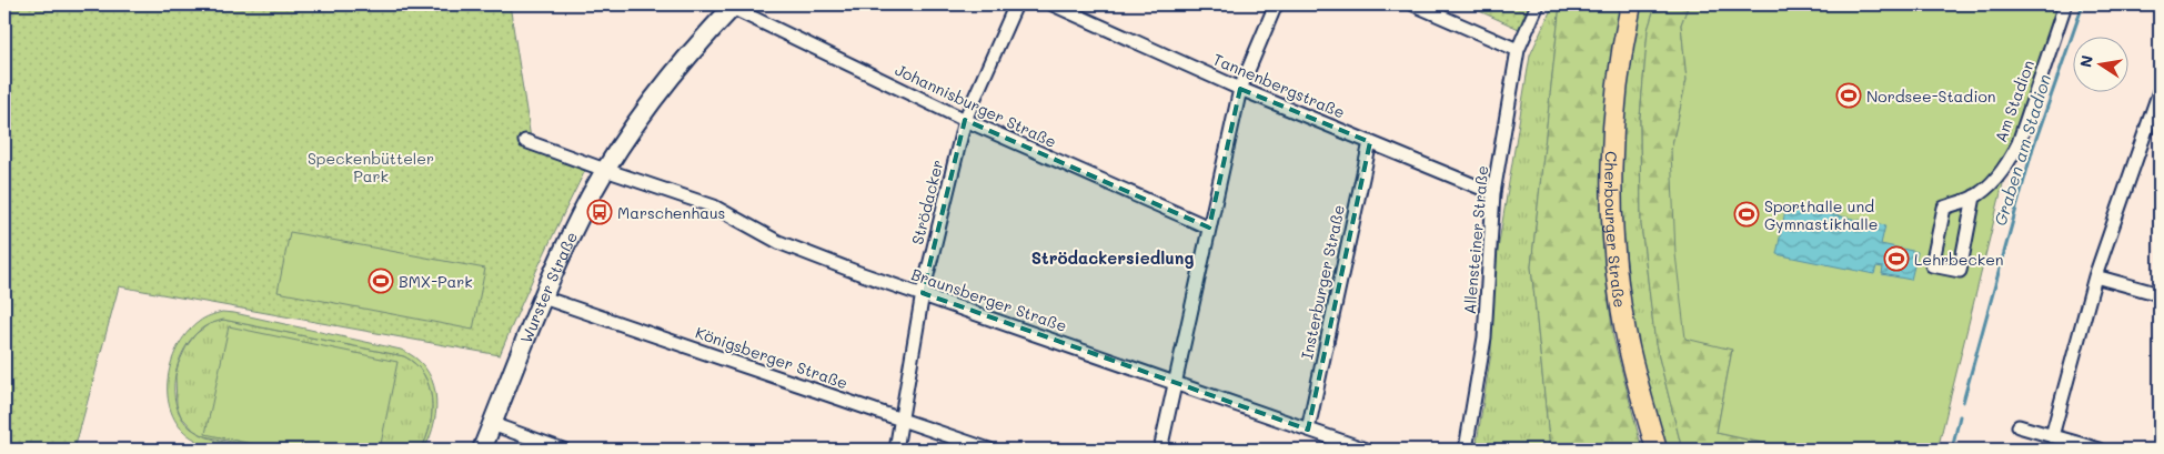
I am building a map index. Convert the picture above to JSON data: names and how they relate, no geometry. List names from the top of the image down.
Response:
{
  "streets": {
    "main road": ["Cherbourger Straße"],
    "street": [
      "Tannenbergstraße",
      "Am Stadion",
      "Johannisburger Straße",
      "Strödacker",
      "Allensteiner Straße",
      "Insterburger Straße",
      "Wurster Straße",
      "Braunsberger Straße",
      "Königsberger Straße"
    ]
  },
  "crossings": [
    ["Tannenbergstraße", "Allensteiner Straße"],
    ["Tannenbergstraße", "Insterburger Straße"],
    ["Johannisburger Straße", "Strödacker"],
    ["Johannisburger Straße", "Wurster Straße"],
    ["Strödacker", "Braunsberger Straße"],
    ["Strödacker", "Königsberger Straße"],
    ["Insterburger Straße", "Braunsberger Straße"],
    ["Wurster Straße", "Braunsberger Straße"],
    ["Wurster Straße", "Königsberger Straße"]
  ],
  "districts": ["Strödackersiedlung"],
  "water": ["Graben am Stadion"],
  "parks": ["Speckenbütteler Park"],
  "places": {
    "sports": [
      "Nordsee-Stadion",
      "Sporthalle und Gymnastikhalle",
      "Lehrbecken",
      "BMX-Park"
    ],
    "bus stop": ["Marschenhaus"]
  },
  "north": "left"
}
